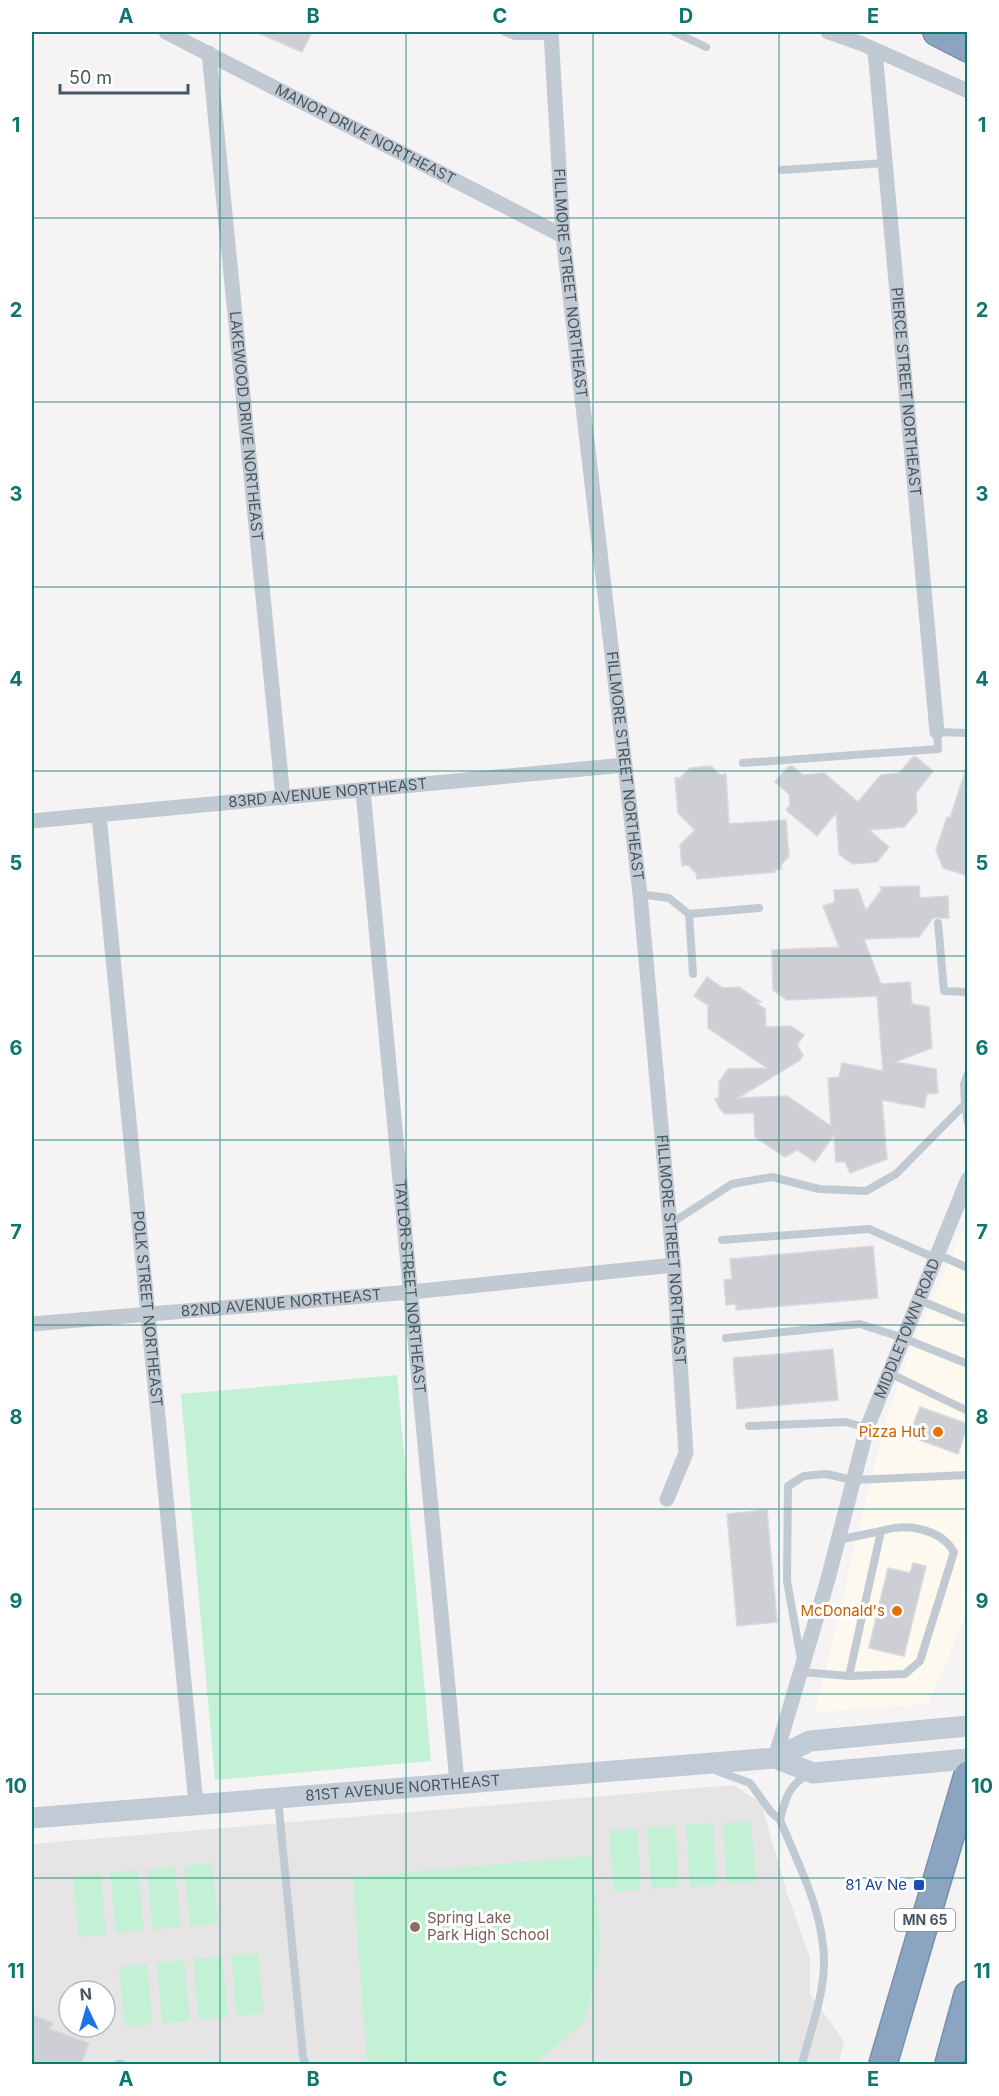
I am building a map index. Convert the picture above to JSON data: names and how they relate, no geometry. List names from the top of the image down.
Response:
{
  "streets": {
    "highway": ["MN 65"],
    "street": [
      "MANOR DRIVE NORTHEAST",
      "FILLMORE STREET NORTHEAST",
      "PIERCE STREET NORTHEAST",
      "LAKEWOOD DRIVE NORTHEAST",
      "83RD AVENUE NORTHEAST",
      "TAYLOR STREET NORTHEAST",
      "82ND AVENUE NORTHEAST",
      "POLK STREET NORTHEAST",
      "MIDDLETOWN ROAD",
      "81ST AVENUE NORTHEAST"
    ]
  },
  "crossings": [
    ["MANOR DRIVE NORTHEAST", "FILLMORE STREET NORTHEAST"],
    ["MANOR DRIVE NORTHEAST", "LAKEWOOD DRIVE NORTHEAST"],
    ["FILLMORE STREET NORTHEAST", "83RD AVENUE NORTHEAST"],
    ["FILLMORE STREET NORTHEAST", "82ND AVENUE NORTHEAST"],
    ["LAKEWOOD DRIVE NORTHEAST", "83RD AVENUE NORTHEAST"],
    ["83RD AVENUE NORTHEAST", "TAYLOR STREET NORTHEAST"],
    ["83RD AVENUE NORTHEAST", "POLK STREET NORTHEAST"],
    ["TAYLOR STREET NORTHEAST", "82ND AVENUE NORTHEAST"],
    ["TAYLOR STREET NORTHEAST", "81ST AVENUE NORTHEAST"],
    ["82ND AVENUE NORTHEAST", "POLK STREET NORTHEAST"],
    ["POLK STREET NORTHEAST", "81ST AVENUE NORTHEAST"],
    ["MIDDLETOWN ROAD", "81ST AVENUE NORTHEAST"]
  ],
  "places": {
    "other": ["Pizza Hut", "McDonald's", "Spring Lake Park High School"],
    "transit": ["81 Av Ne"]
  },
  "scale_bar": "50 m",
  "north": "top",
  "grid": {
    "columns": [
      "A",
      "B",
      "C",
      "D",
      "E"
    ],
    "rows": [
      "1",
      "2",
      "3",
      "4",
      "5",
      "6",
      "7",
      "8",
      "9",
      "10",
      "11"
    ]
  }
}
